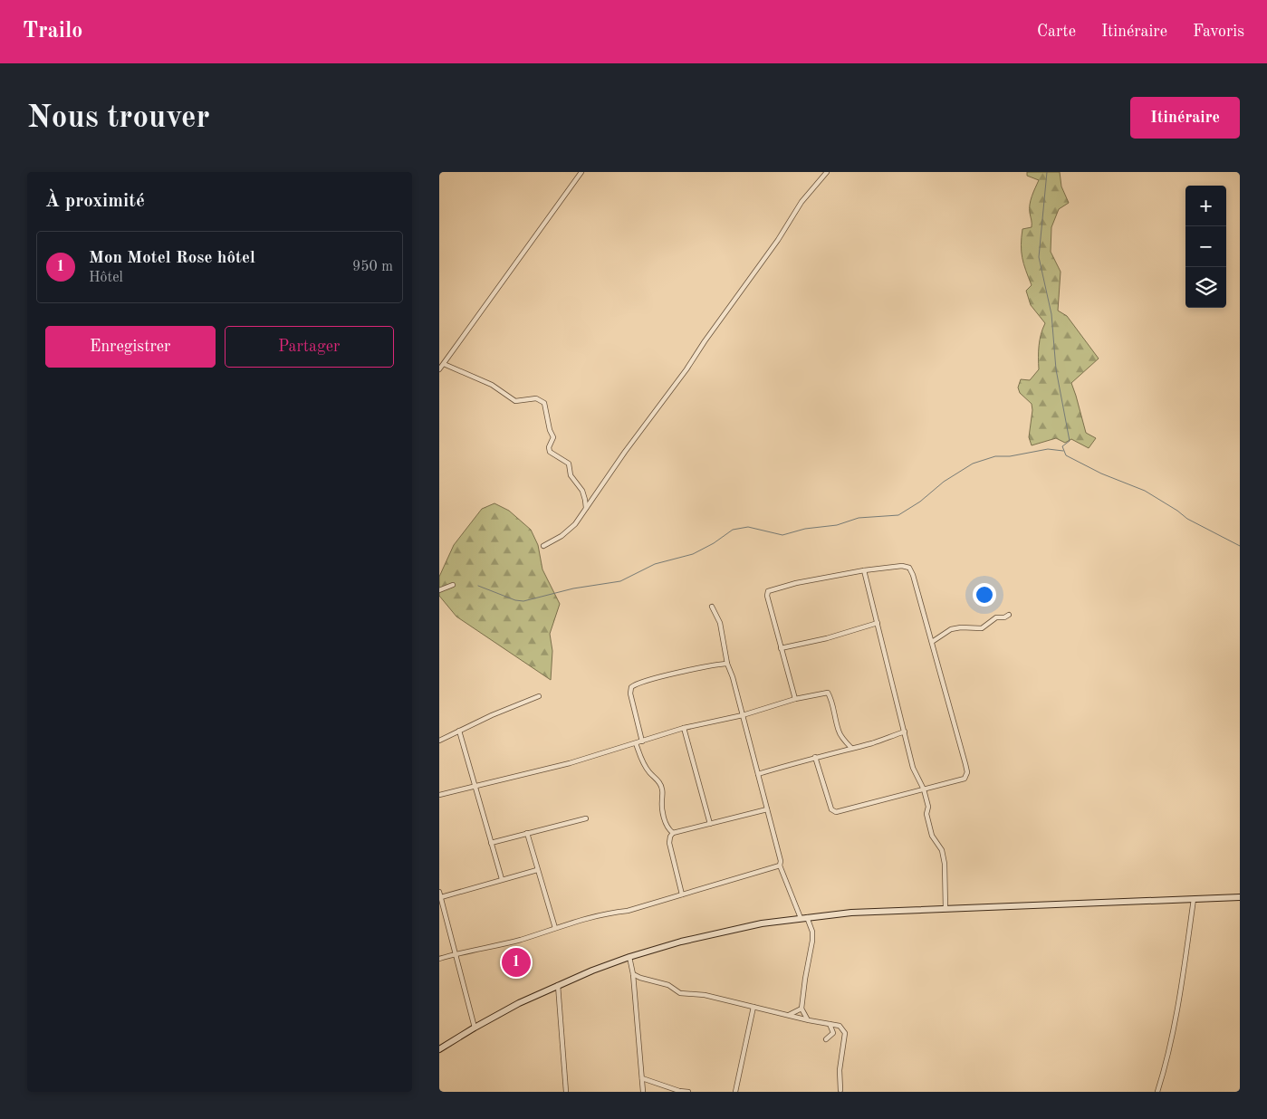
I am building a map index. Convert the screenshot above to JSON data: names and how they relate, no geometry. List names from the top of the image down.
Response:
{
  "page": {
    "header": "Trailo",
    "nav": ["Carte", "Itinéraire", "Favoris"],
    "buttons": [
      "Itinéraire",
      ["Enregistrer", "Partager"]
    ],
    "title": "Nous trouver",
    "heading": "À proximité",
    "map_buttons": ["+", "−"],
    "list": [
      {
        "mark": "1",
        "name": "Mon Motel Rose hôtel",
        "note": "Hôtel",
        "value": "950 m"
      }
    ],
    "pins": "1"
  }
}
